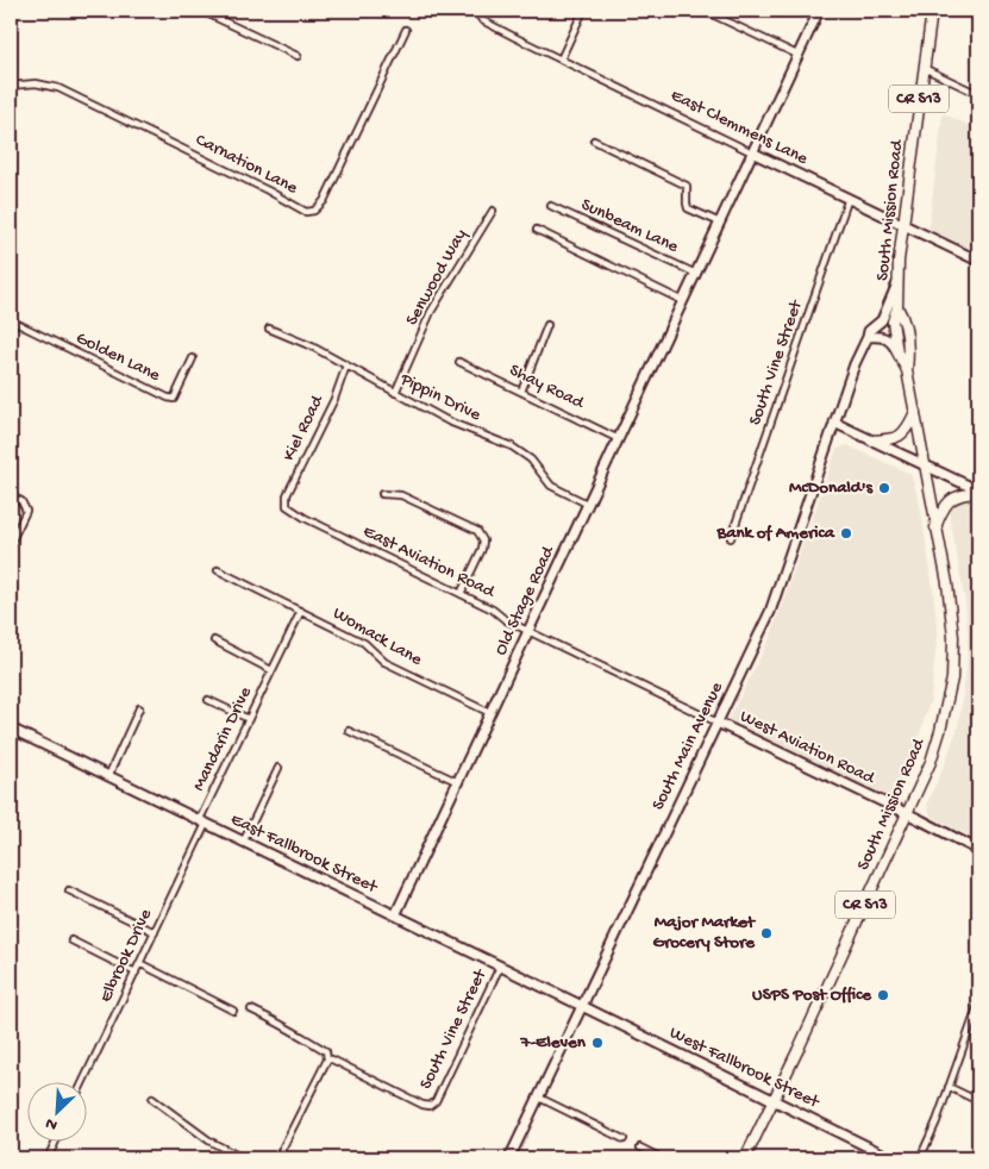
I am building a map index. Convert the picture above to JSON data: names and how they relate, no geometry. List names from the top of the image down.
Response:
{
  "streets": {
    "main road": [
      "CR S13",
      "East Clemmens Lane",
      "South Mission Road",
      "Old Stage Road",
      "South Main Avenue",
      "West Aviation Road",
      "East Fallbrook Street",
      "West Fallbrook Street"
    ],
    "street": [
      "Carnation Lane",
      "Sunbeam Lane",
      "Senwood Way",
      "Golden Lane",
      "South Vine Street",
      "Shay Road",
      "Pippin Drive",
      "Kiel Road",
      "East Aviation Road",
      "Womack Lane",
      "Mandarin Drive",
      "Elbrook Drive"
    ]
  },
  "crossings": [
    ["East Clemmens Lane", "South Mission Road"],
    ["East Clemmens Lane", "South Vine Street"],
    ["East Clemmens Lane", "Old Stage Road"],
    ["South Mission Road", "South Main Avenue"],
    ["South Mission Road", "West Aviation Road"],
    ["South Mission Road", "West Fallbrook Street"],
    ["Sunbeam Lane", "Old Stage Road"],
    ["Senwood Way", "Pippin Drive"],
    ["South Vine Street", "East Fallbrook Street"],
    ["Shay Road", "Old Stage Road"],
    ["Pippin Drive", "Kiel Road"],
    ["Pippin Drive", "Old Stage Road"],
    ["Kiel Road", "East Aviation Road"],
    ["East Aviation Road", "Old Stage Road"],
    ["East Aviation Road", "South Main Avenue"],
    ["East Aviation Road", "West Aviation Road"],
    ["Old Stage Road", "Womack Lane"],
    ["Old Stage Road", "East Fallbrook Street"],
    ["Womack Lane", "Mandarin Drive"],
    ["Mandarin Drive", "East Fallbrook Street"],
    ["Mandarin Drive", "Elbrook Drive"],
    ["South Main Avenue", "West Aviation Road"],
    ["South Main Avenue", "East Fallbrook Street"],
    ["South Main Avenue", "West Fallbrook Street"],
    ["East Fallbrook Street", "Elbrook Drive"],
    ["East Fallbrook Street", "West Fallbrook Street"]
  ],
  "places": [
    "McDonald's",
    "Bank of America",
    "Major Market Grocery Store",
    "USPS Post Office",
    "7-Eleven"
  ],
  "north": "bottom left"
}
